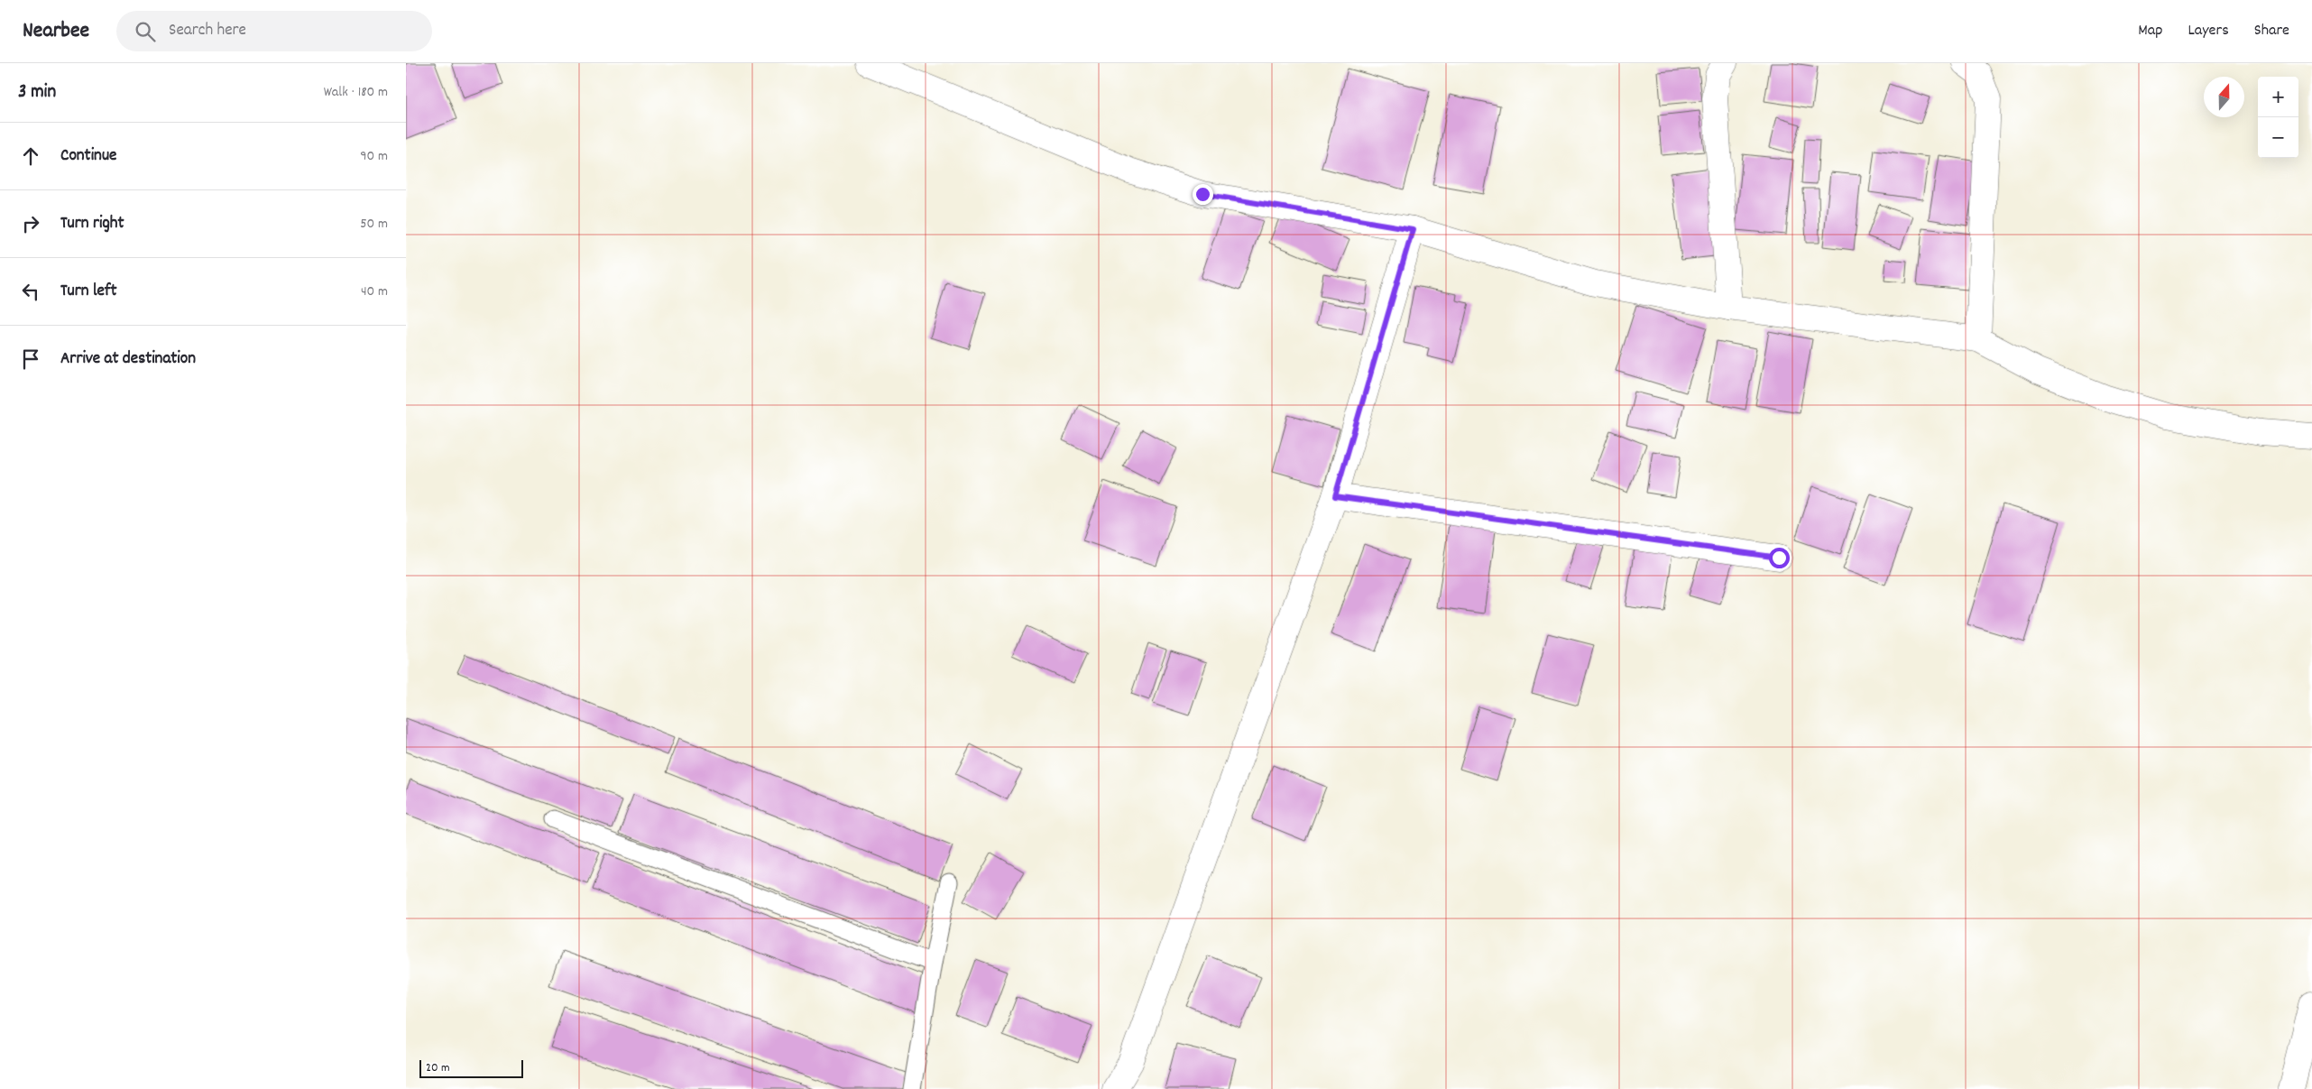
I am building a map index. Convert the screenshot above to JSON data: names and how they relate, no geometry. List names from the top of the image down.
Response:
{
  "scale_bar": "20 m",
  "north": "top",
  "page": {
    "header": "Nearbee",
    "search": "Search here",
    "nav": ["Map", "Layers", "Share"],
    "heading": ["3 min", "Walk · 180 m"],
    "map_buttons": ["+", "−"],
    "list": [
      ["Continue", "90 m"],
      ["Turn right", "50 m"],
      ["Turn left", "40 m"],
      "Arrive at destination"
    ],
    "scale": "20 m"
  }
}
